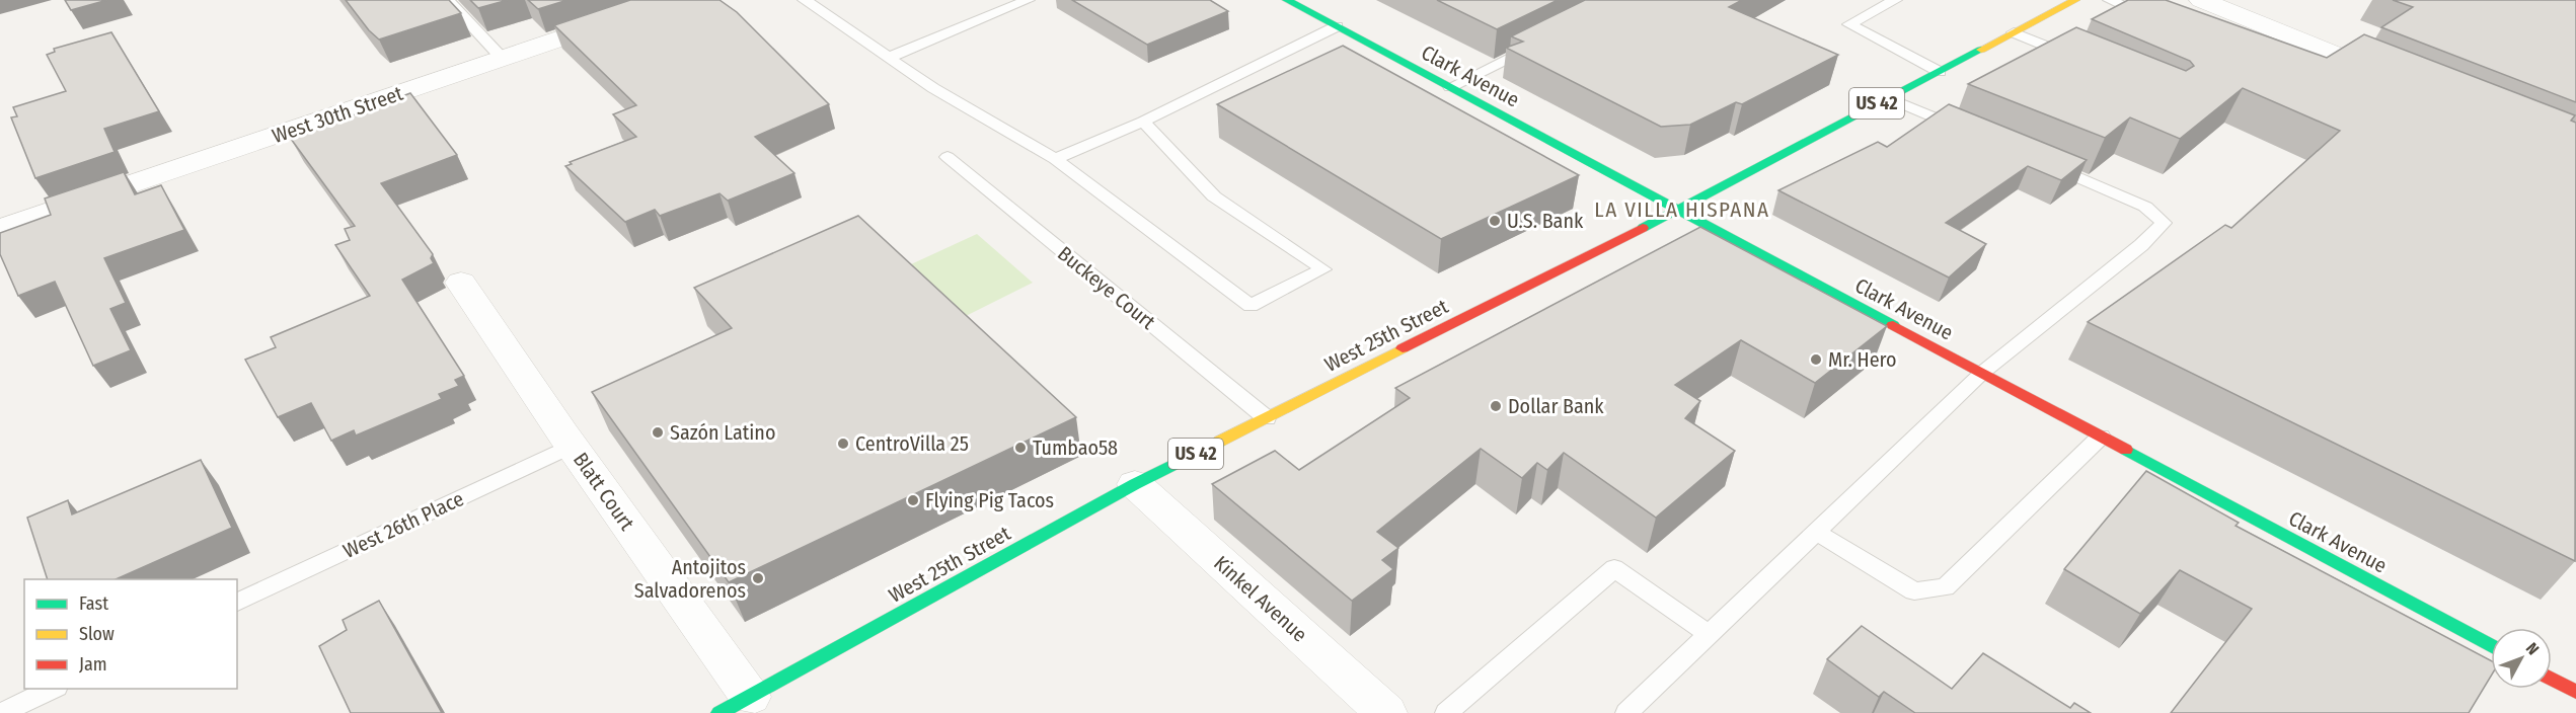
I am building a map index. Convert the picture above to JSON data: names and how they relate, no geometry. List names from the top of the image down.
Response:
{
  "streets": {
    "main road": ["Clark Avenue", "US 42", "West 25th Street"],
    "street": ["West 30th Street", "Blatt Court", "Kinkel Avenue"],
    "lane": ["Buckeye Court", "West 26th Place"]
  },
  "crossings": [
    ["Clark Avenue", "West 25th Street"],
    ["Buckeye Court", "West 25th Street"],
    ["West 25th Street", "Blatt Court"],
    ["West 25th Street", "Kinkel Avenue"],
    ["Blatt Court", "West 26th Place"]
  ],
  "districts": ["LA VILLA HISPANA"],
  "places": [
    "U.S. Bank",
    "Mr. Hero",
    "Dollar Bank",
    "Sazón Latino",
    "CentroVilla 25",
    "Tumbao58",
    "Flying Pig Tacos",
    "Antojitos Salvadorenos"
  ],
  "legend": ["Fast", "Slow", "Jam"],
  "north": "top right"
}
